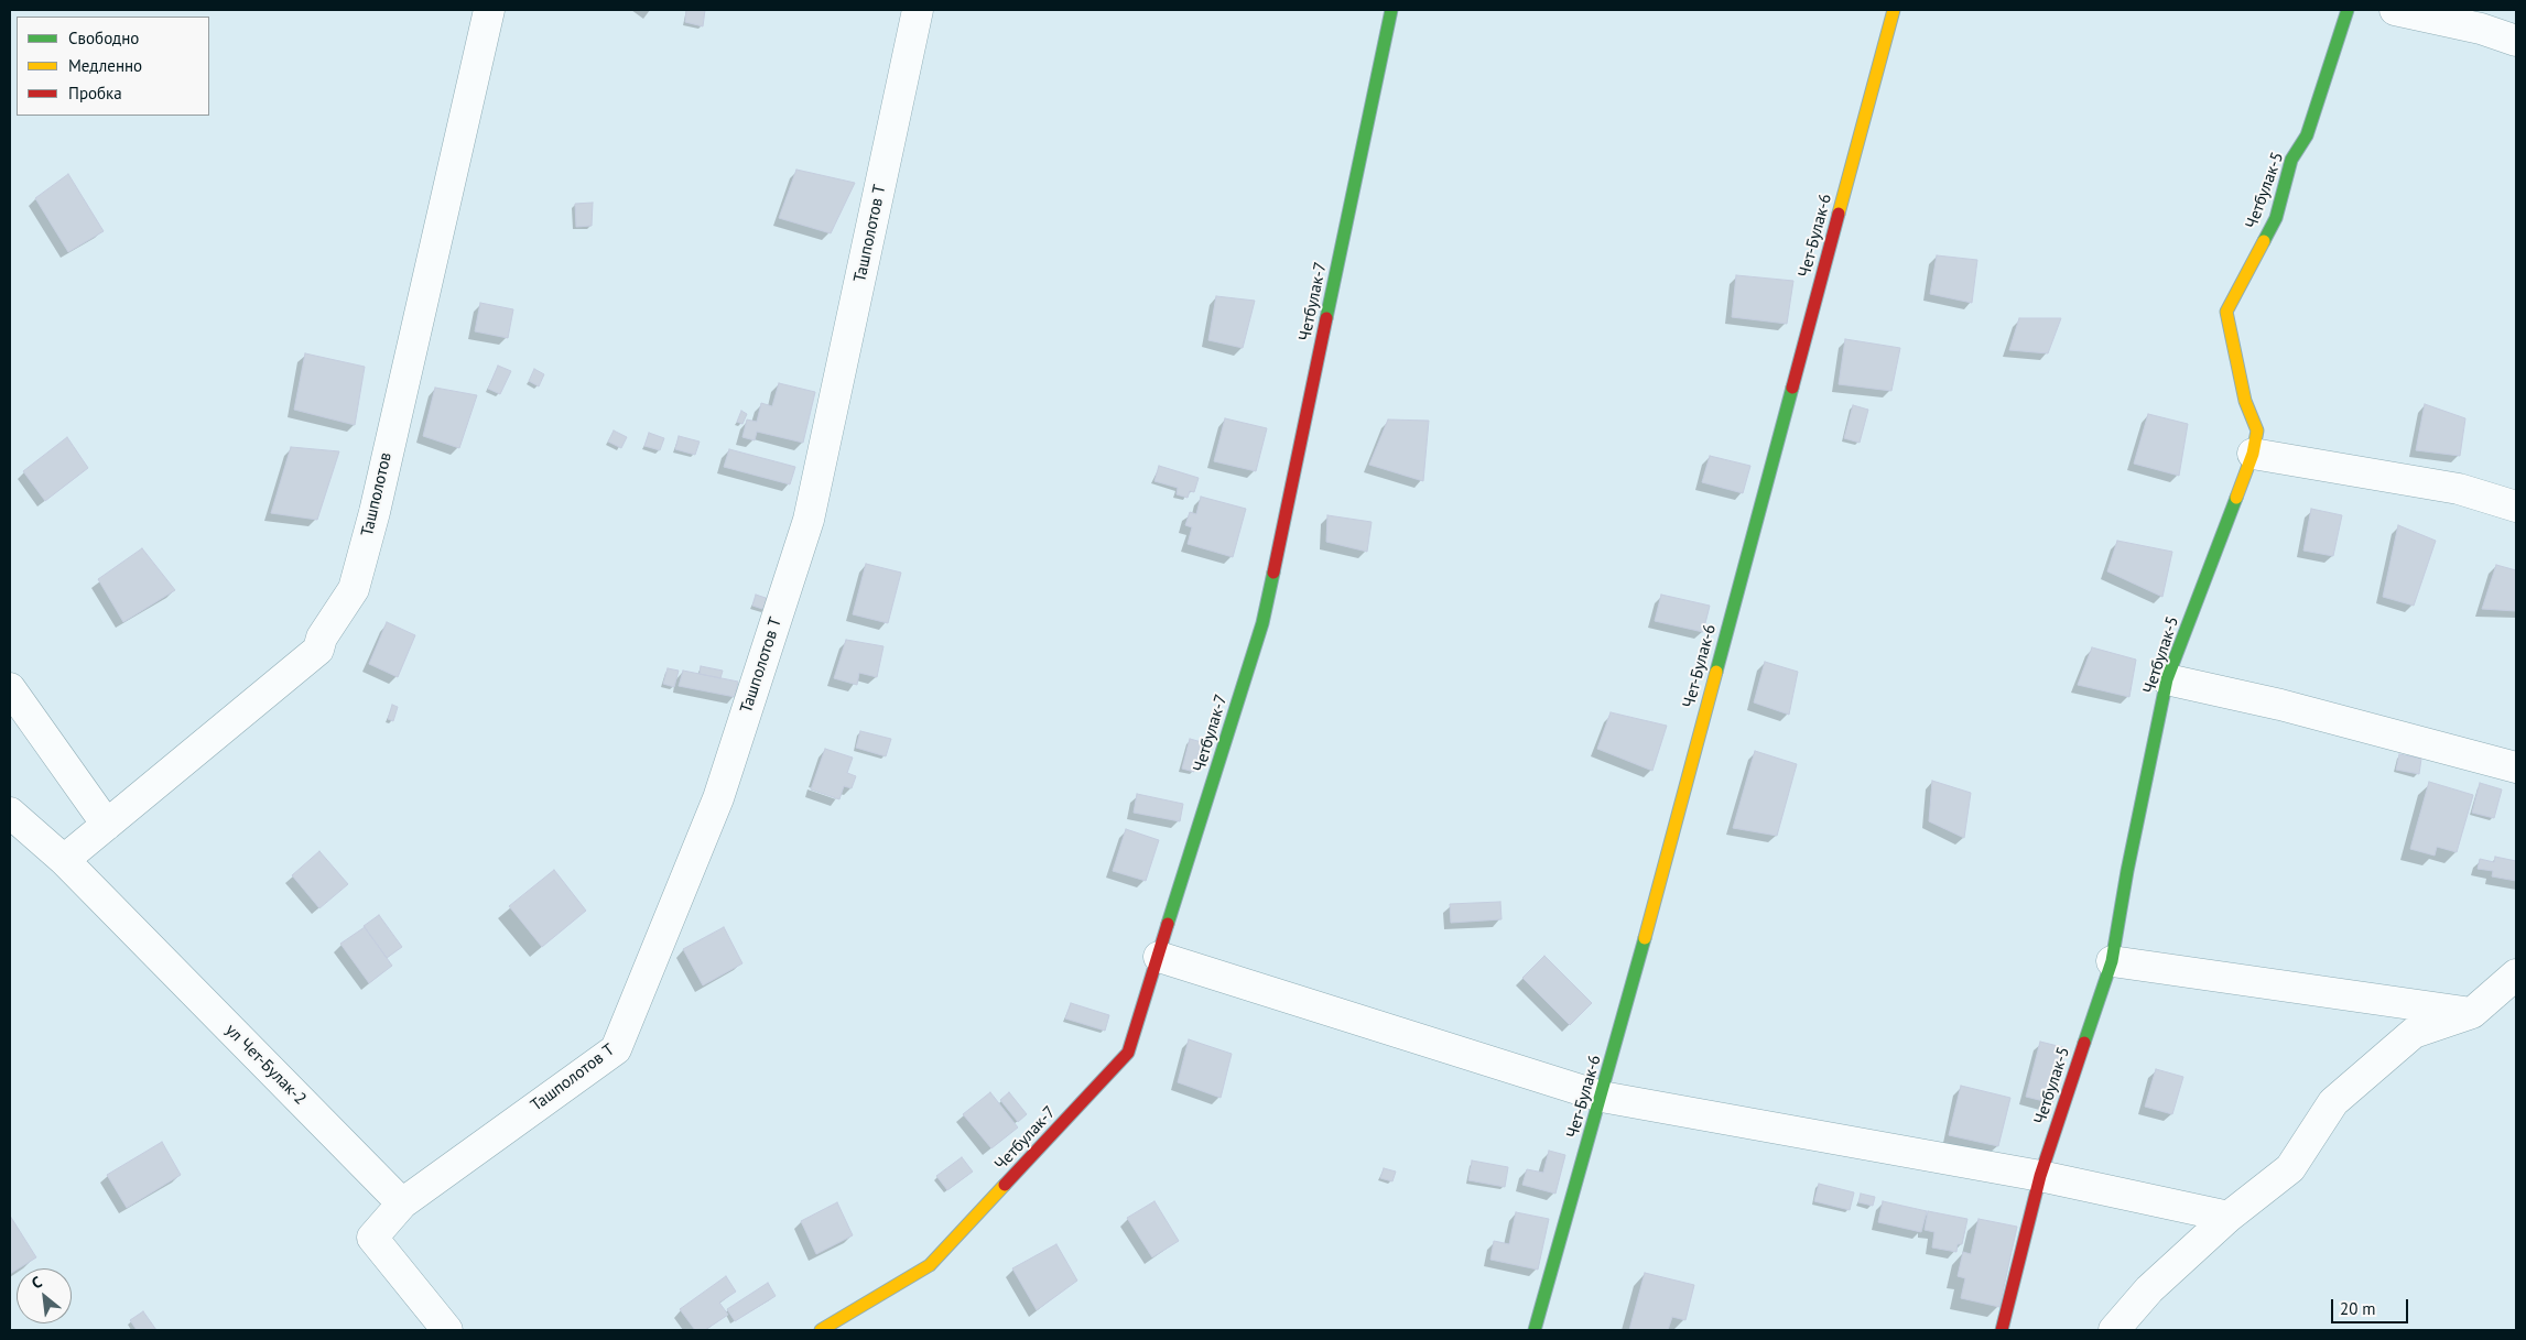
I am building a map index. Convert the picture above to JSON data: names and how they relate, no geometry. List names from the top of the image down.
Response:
{
  "streets": {
    "street": [
      "Четбулак-5",
      "Ташполотов Т",
      "Чет-Булак-6",
      "Четбулак-7",
      "Ташполотов",
      "ул Чет-Булак-2"
    ]
  },
  "crossings": [
    ["Ташполотов Т", "ул Чет-Булак-2"],
    ["Ташполотов", "ул Чет-Булак-2"]
  ],
  "legend": ["Свободно", "Медленно", "Пробка"],
  "scale_bar": "20 m",
  "north": "top left"
}
